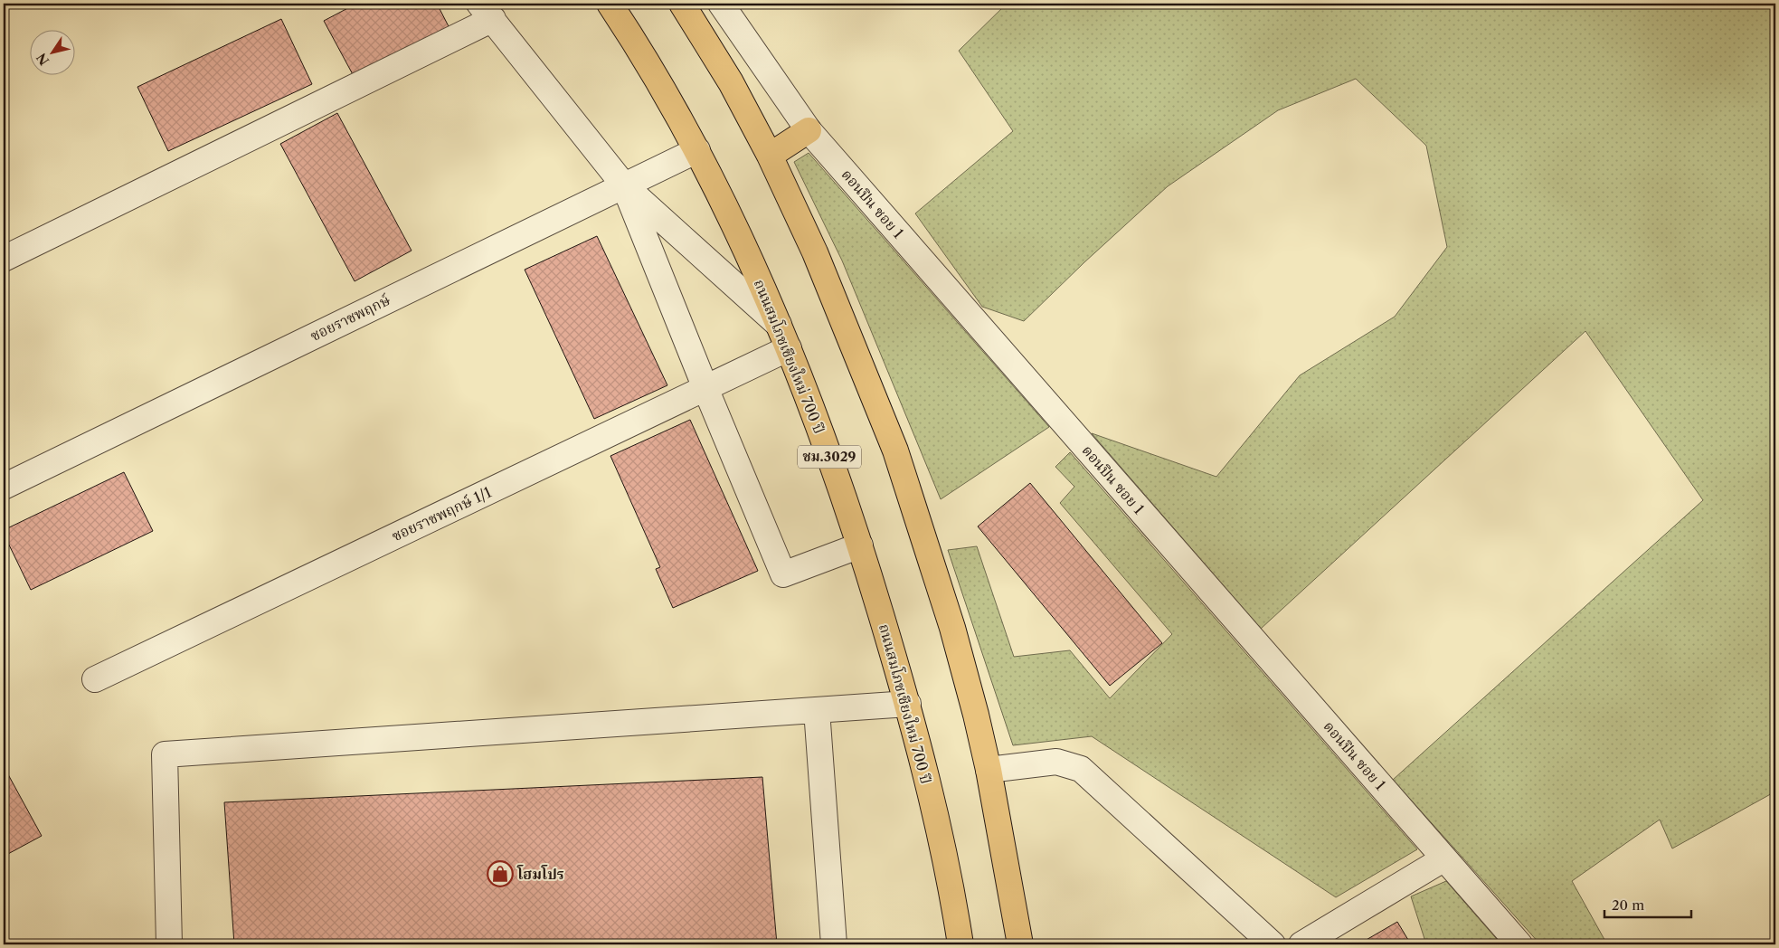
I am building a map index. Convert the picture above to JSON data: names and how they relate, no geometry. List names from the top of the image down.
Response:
{
  "streets": {
    "main road": ["ถนนสมโภชเชียงใหม่ 700 ปี", "ชม.3029"],
    "street": ["ดอนปิน ซอย 1", "ซอยราชพฤกษ์", "ซอยราชพฤกษ์ 1/1"]
  },
  "crossings": [
    ["ซอยราชพฤกษ์", "ถนนสมโภชเชียงใหม่ 700 ปี"],
    ["ถนนสมโภชเชียงใหม่ 700 ปี", "ซอยราชพฤกษ์ 1/1"]
  ],
  "places": {
    "shop": ["โฮมโปร"]
  },
  "scale_bar": "20 m",
  "north": "bottom left"
}
